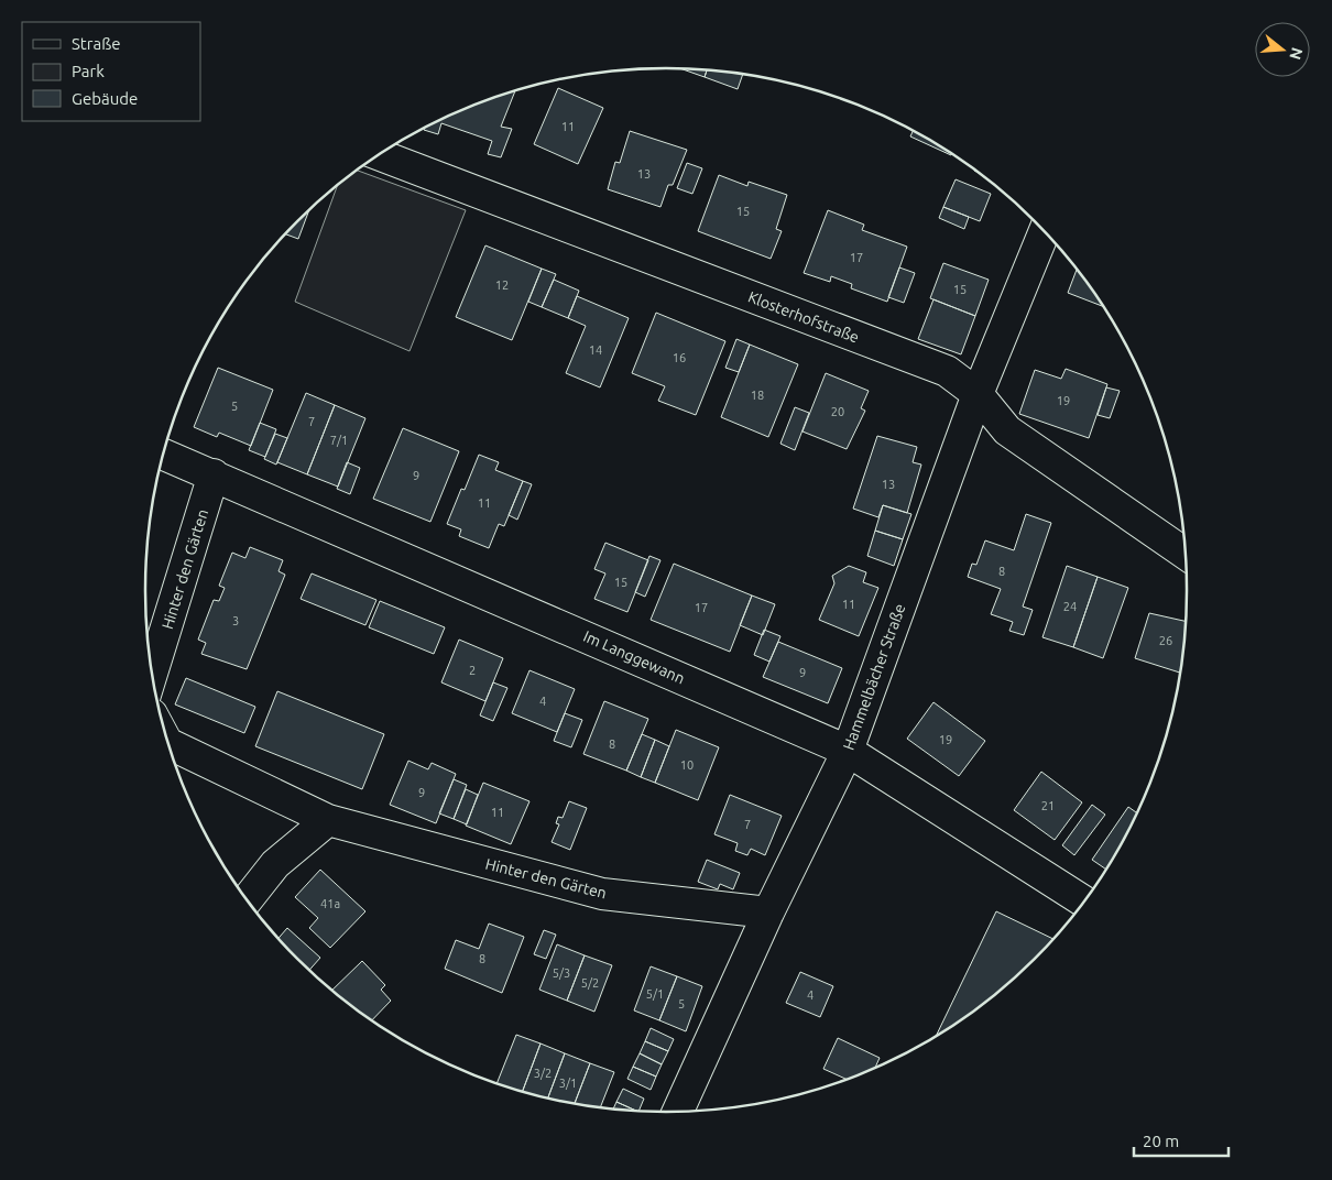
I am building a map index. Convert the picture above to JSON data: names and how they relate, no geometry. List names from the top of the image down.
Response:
{
  "streets": {
    "street": [
      "Klosterhofstraße",
      "Hinter den Gärten",
      "Im Langgewann",
      "Hammelbächer Straße"
    ]
  },
  "crossings": [
    ["Klosterhofstraße", "Hammelbächer Straße"],
    ["Hinter den Gärten", "Im Langgewann"],
    ["Hinter den Gärten", "Hammelbächer Straße"],
    ["Im Langgewann", "Hammelbächer Straße"]
  ],
  "house_numbers": [
    "11",
    "13",
    "15",
    "17",
    "12",
    "15",
    "14",
    "16",
    "18",
    "19",
    "5",
    "20",
    "7",
    "7/1",
    "9",
    "13",
    "11",
    "8",
    "15",
    "11",
    "24",
    "17",
    "3",
    "26",
    "2",
    "9",
    "4",
    "19",
    "8",
    "10",
    "9",
    "21",
    "11",
    "7",
    "41a",
    "8",
    "5/3",
    "5/2",
    "5/1",
    "4",
    "5",
    "3/2",
    "3/1"
  ],
  "legend": ["Straße", "Park", "Gebäude"],
  "scale_bar": "20 m",
  "north": "right"
}
